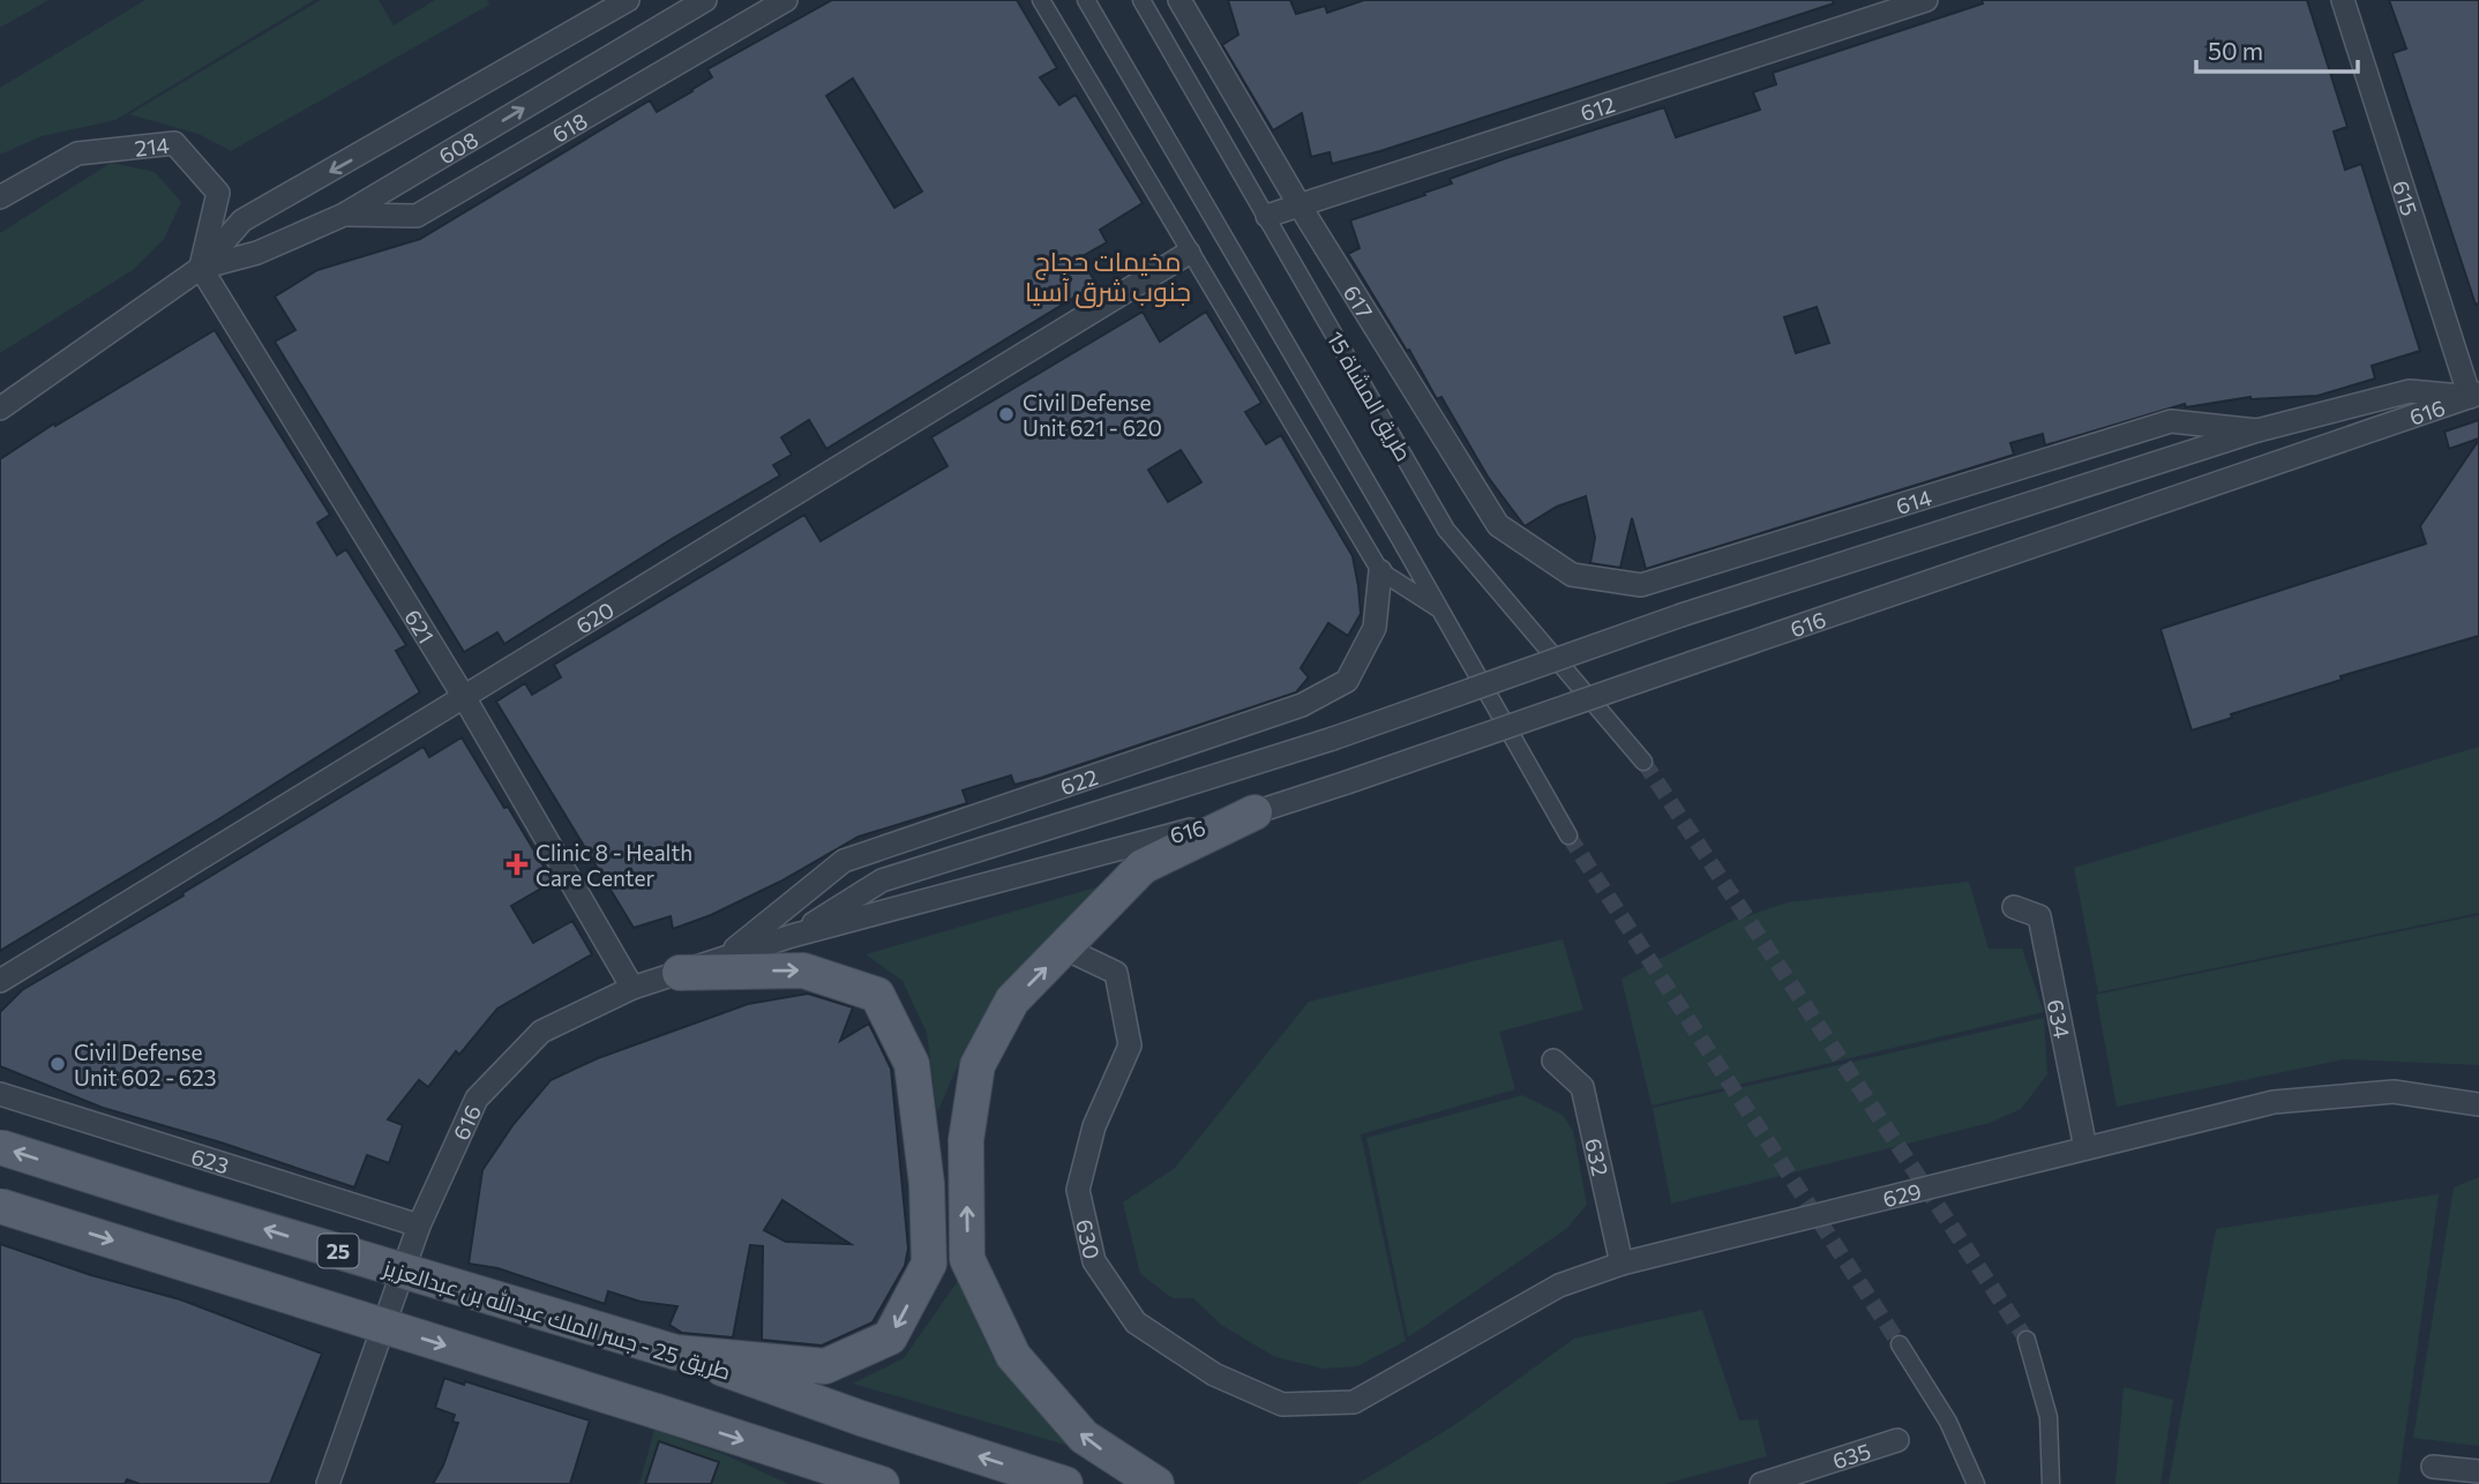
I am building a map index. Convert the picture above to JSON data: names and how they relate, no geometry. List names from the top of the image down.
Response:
{
  "streets": {
    "main road": ["25", "طريق 25 - جسر الملك عبدالله بن عبدالعزيز"],
    "street": [
      "612",
      "618",
      "608",
      "214",
      "615",
      "617",
      "طريق المشاة 15",
      "616",
      "614",
      "620",
      "621",
      "622",
      "634",
      "632",
      "623",
      "629",
      "630",
      "635"
    ]
  },
  "crossings": [
    ["612", "617"],
    ["612", "طريق المشاة 15"],
    ["618", "608"],
    ["608", "214"],
    ["608", "621"],
    ["214", "621"],
    ["615", "616"],
    ["617", "614"],
    ["طريق المشاة 15", "620"],
    ["طريق المشاة 15", "622"],
    ["616", "614"],
    ["616", "621"],
    ["616", "622"],
    ["616", "623"],
    ["620", "621"],
    ["634", "629"],
    ["632", "629"],
    ["629", "630"]
  ],
  "districts": ["مخيمات حجاج جنوب شرق آسيا"],
  "places": {
    "other": ["Civil Defense Unit 621 - 620", "Civil Defense Unit 602 - 623"],
    "health": ["Clinic 8 - Health Care Center"]
  },
  "scale_bar": "50 m"
}
